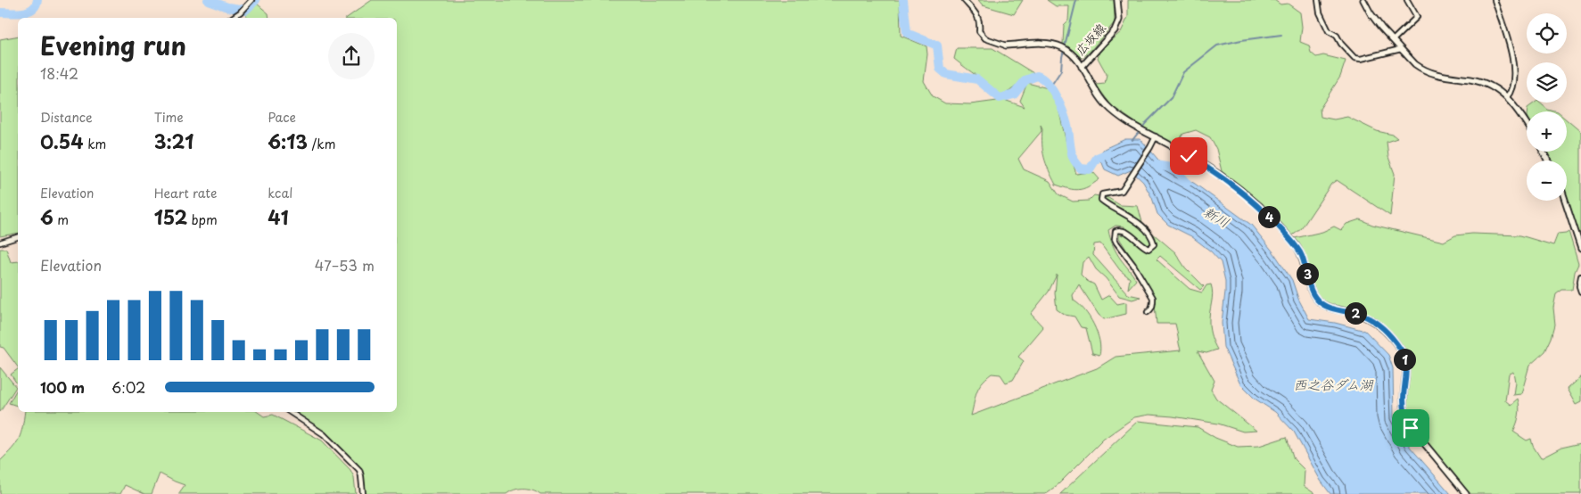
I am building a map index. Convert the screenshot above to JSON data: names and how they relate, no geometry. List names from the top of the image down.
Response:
{
  "streets": {
    "street": ["広坂線"]
  },
  "water": ["新川", "西之谷ダム湖"],
  "page": {
    "map_buttons": ["+", "−"],
    "heading": ["Evening run", "18:42"],
    "stats": [
      ["Distance", "0.54 km"],
      ["Time", "3:21"],
      ["Pace", "6:13 /km"],
      ["Elevation", "6 m"],
      ["Heart rate", "152 bpm"],
      ["kcal", "41"]
    ],
    "pins": [
      "4",
      "3",
      "2",
      "1"
    ],
    "chart": ["Elevation", "47–53 m"],
    "list": [
      {
        "name": "100 m",
        "note": "6:02"
      }
    ]
  }
}
